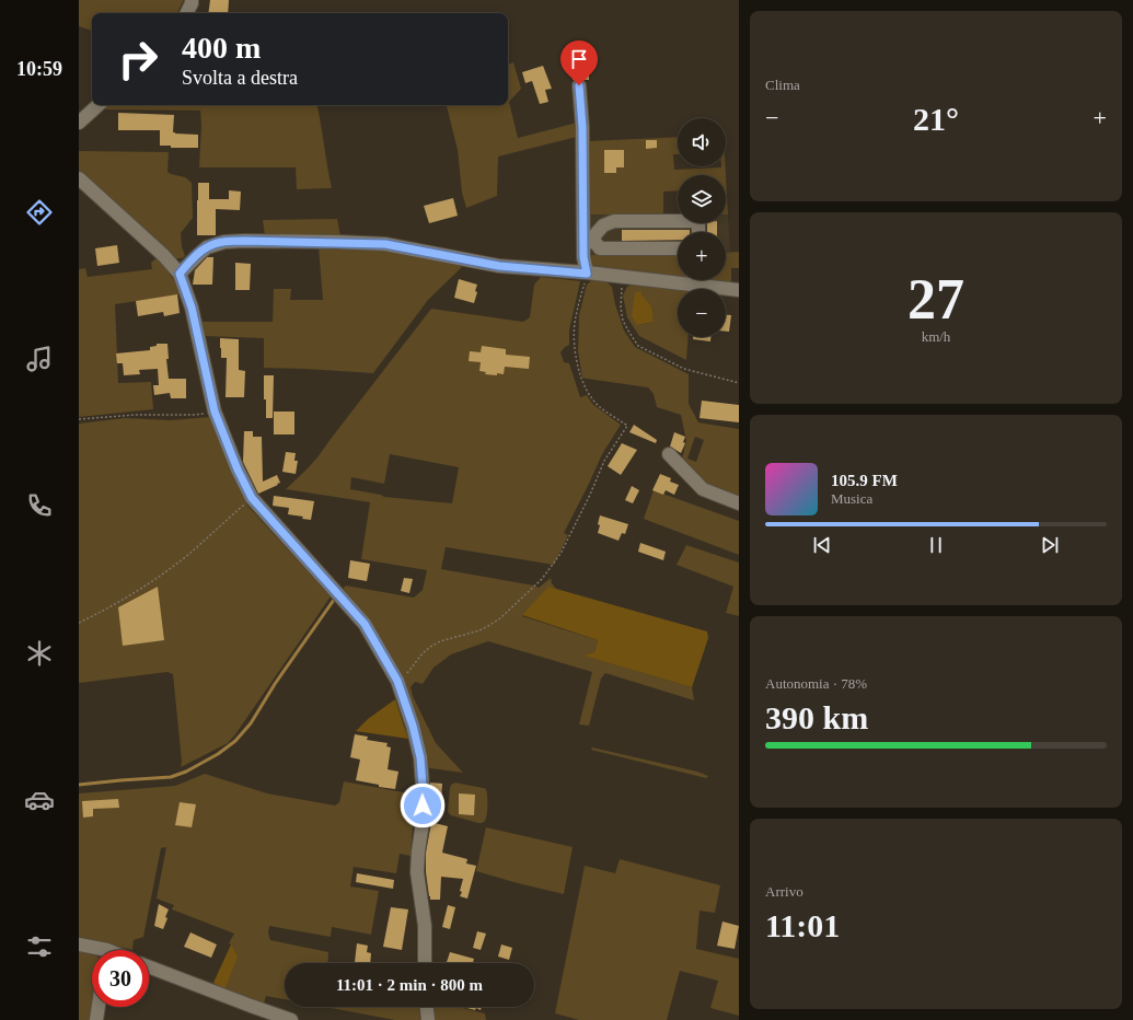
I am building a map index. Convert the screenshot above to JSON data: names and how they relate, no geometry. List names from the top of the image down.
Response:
{
  "page": {
    "tabs": "10:59",
    "tile": [
      "Clima",
      ["27", "km/h"],
      ["Autonomia · 78%", "390 km"],
      ["Arrivo", "11:01"]
    ],
    "turn": ["400 m", "Svolta a destra"],
    "heat": ["−", "21°", "+"],
    "map_buttons": ["+", "−"],
    "song": ["105.9 FM", "Musica"],
    "limit": "30",
    "trip": "11:01 · 2 min · 800 m"
  }
}
